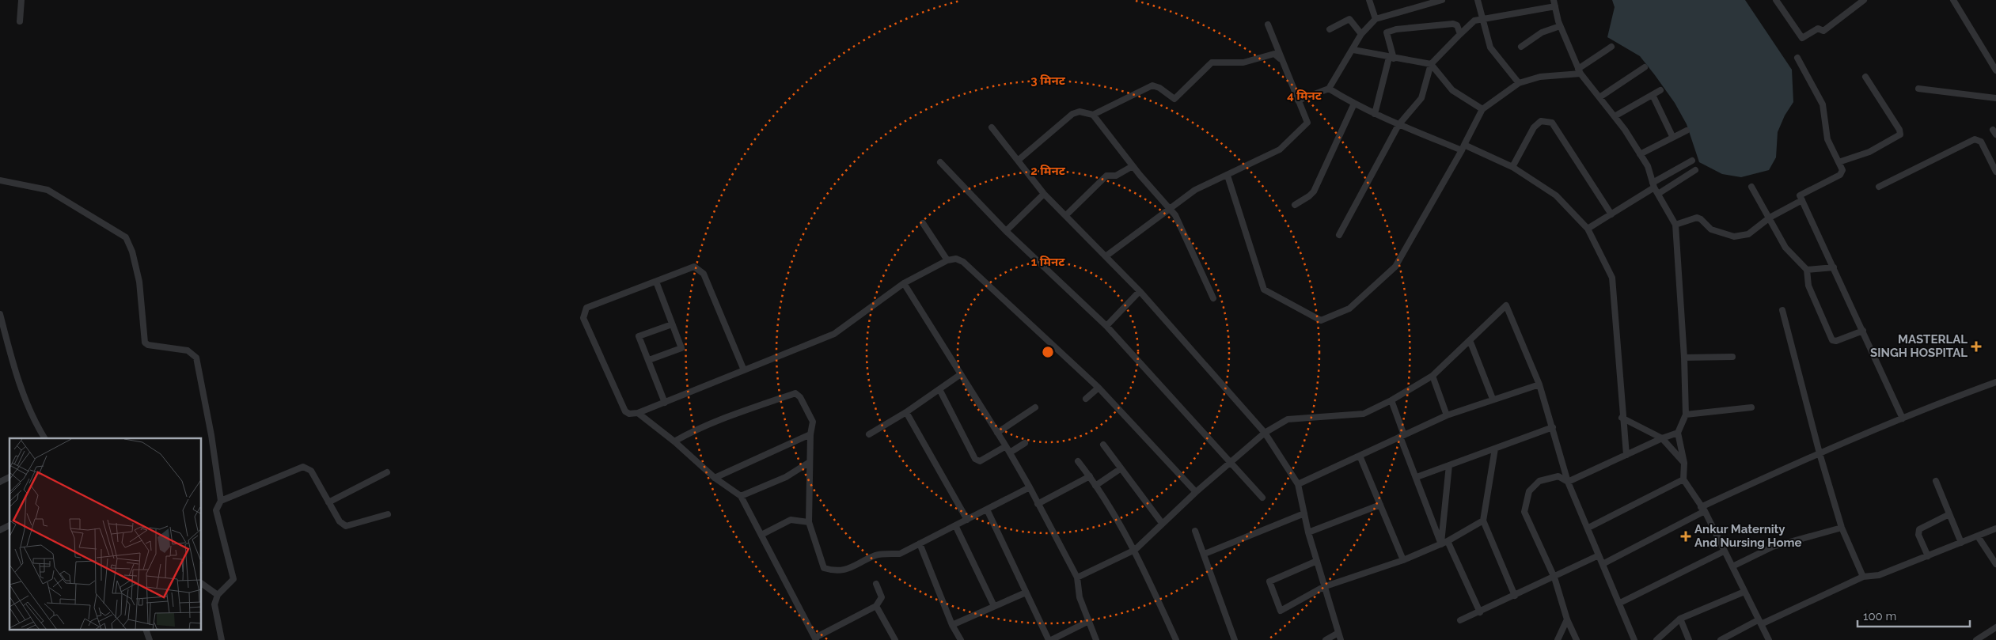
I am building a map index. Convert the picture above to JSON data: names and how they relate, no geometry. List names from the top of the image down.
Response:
{
  "places": {
    "health": ["MASTERLAL SINGH HOSPITAL", "Ankur Maternity And Nursing Home"]
  },
  "scale_bar": "100 m",
  "rings": [
    "3 मिनट",
    "4 मिनट",
    "2 मिनट",
    "1 मिनट"
  ]
}
